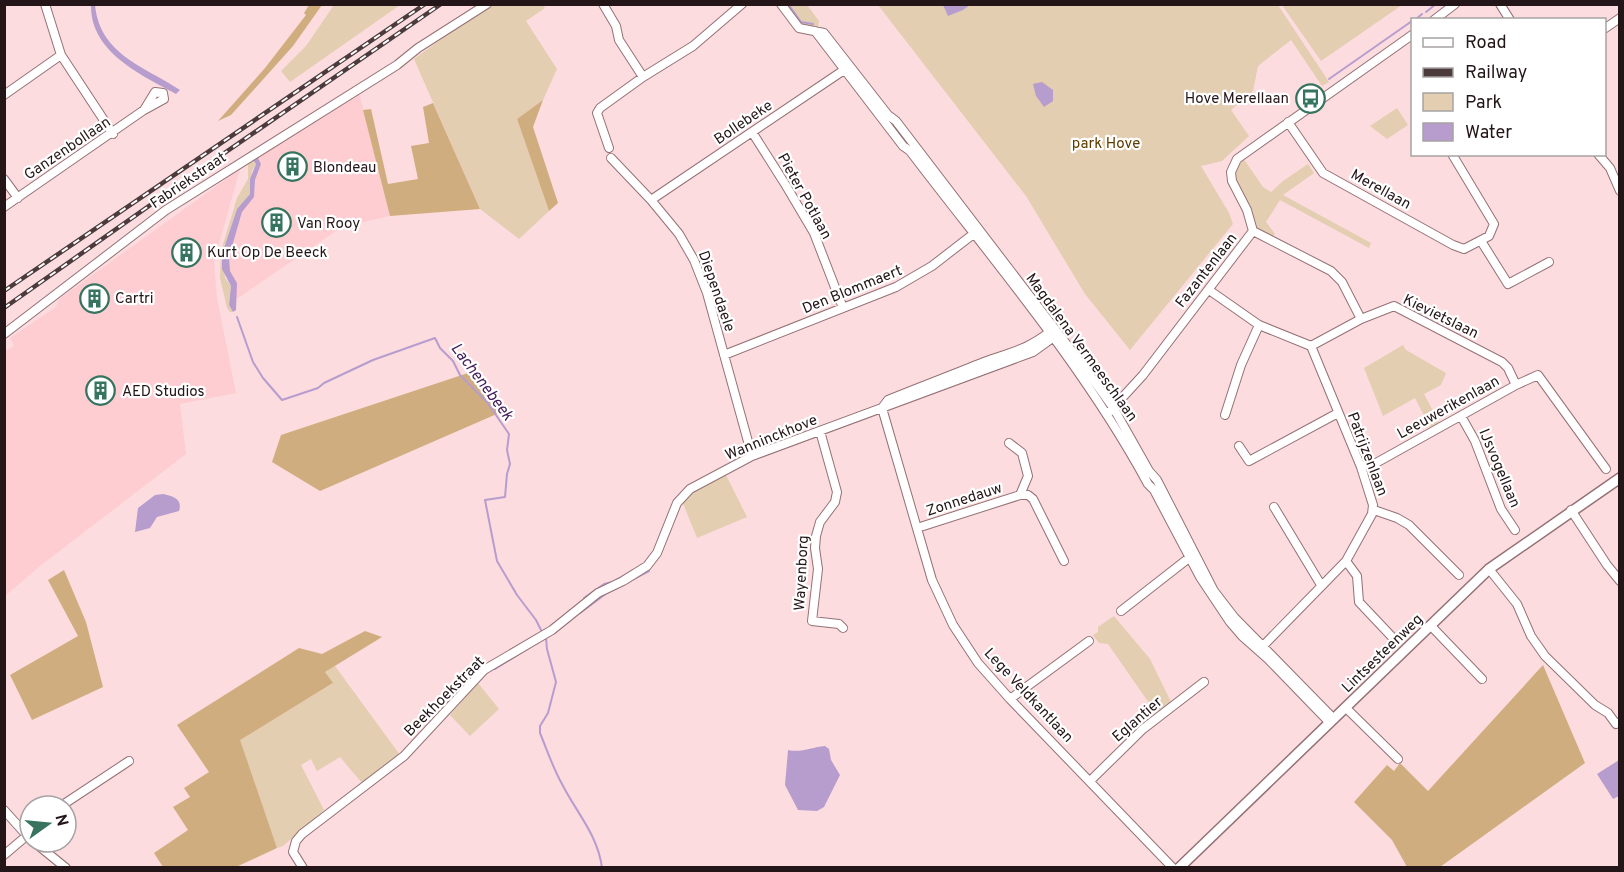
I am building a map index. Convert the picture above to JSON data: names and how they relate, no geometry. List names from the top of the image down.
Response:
{
  "streets": {
    "street": [
      "Bollebeke",
      "Ganzenbollaan",
      "Fabriekstraat",
      "Merellaan",
      "Pieter Potlaan",
      "Fazantenlaan",
      "Den Blommaert",
      "Diependaele",
      "Kievietslaan",
      "Magdalena Vermeeschlaan",
      "Leeuwerikenlaan",
      "Wanninckhove",
      "Patrijzenlaan",
      "IJsvogellaan",
      "Zonnedauw",
      "Wayenborg",
      "Lintsesteenweg",
      "Lege Veldkantlaan",
      "Beekhoekstraat",
      "Eglantier"
    ]
  },
  "crossings": [
    ["Bollebeke", "Pieter Potlaan"],
    ["Bollebeke", "Diependaele"],
    ["Bollebeke", "Magdalena Vermeeschlaan"],
    ["Merellaan", "Fazantenlaan"],
    ["Pieter Potlaan", "Den Blommaert"],
    ["Fazantenlaan", "Magdalena Vermeeschlaan"],
    ["Den Blommaert", "Diependaele"],
    ["Den Blommaert", "Magdalena Vermeeschlaan"],
    ["Diependaele", "Wanninckhove"],
    ["Kievietslaan", "Leeuwerikenlaan"],
    ["Kievietslaan", "Patrijzenlaan"],
    ["Magdalena Vermeeschlaan", "Wanninckhove"],
    ["Magdalena Vermeeschlaan", "Patrijzenlaan"],
    ["Magdalena Vermeeschlaan", "Lintsesteenweg"],
    ["Leeuwerikenlaan", "Patrijzenlaan"],
    ["Leeuwerikenlaan", "IJsvogellaan"],
    ["Wanninckhove", "Wayenborg"],
    ["Wanninckhove", "Lege Veldkantlaan"],
    ["Wanninckhove", "Beekhoekstraat"],
    ["Zonnedauw", "Lege Veldkantlaan"],
    ["Lege Veldkantlaan", "Eglantier"]
  ],
  "water": ["Lachenebeek"],
  "parks": ["park Hove"],
  "places": {
    "bus stop": ["Hove Merellaan"],
    "building": [
      "Blondeau",
      "Van Rooy",
      "Kurt Op De Beeck",
      "Cartri",
      "AED Studios"
    ]
  },
  "legend": [
    "Road",
    "Railway",
    "Park",
    "Water"
  ],
  "north": "right"
}
